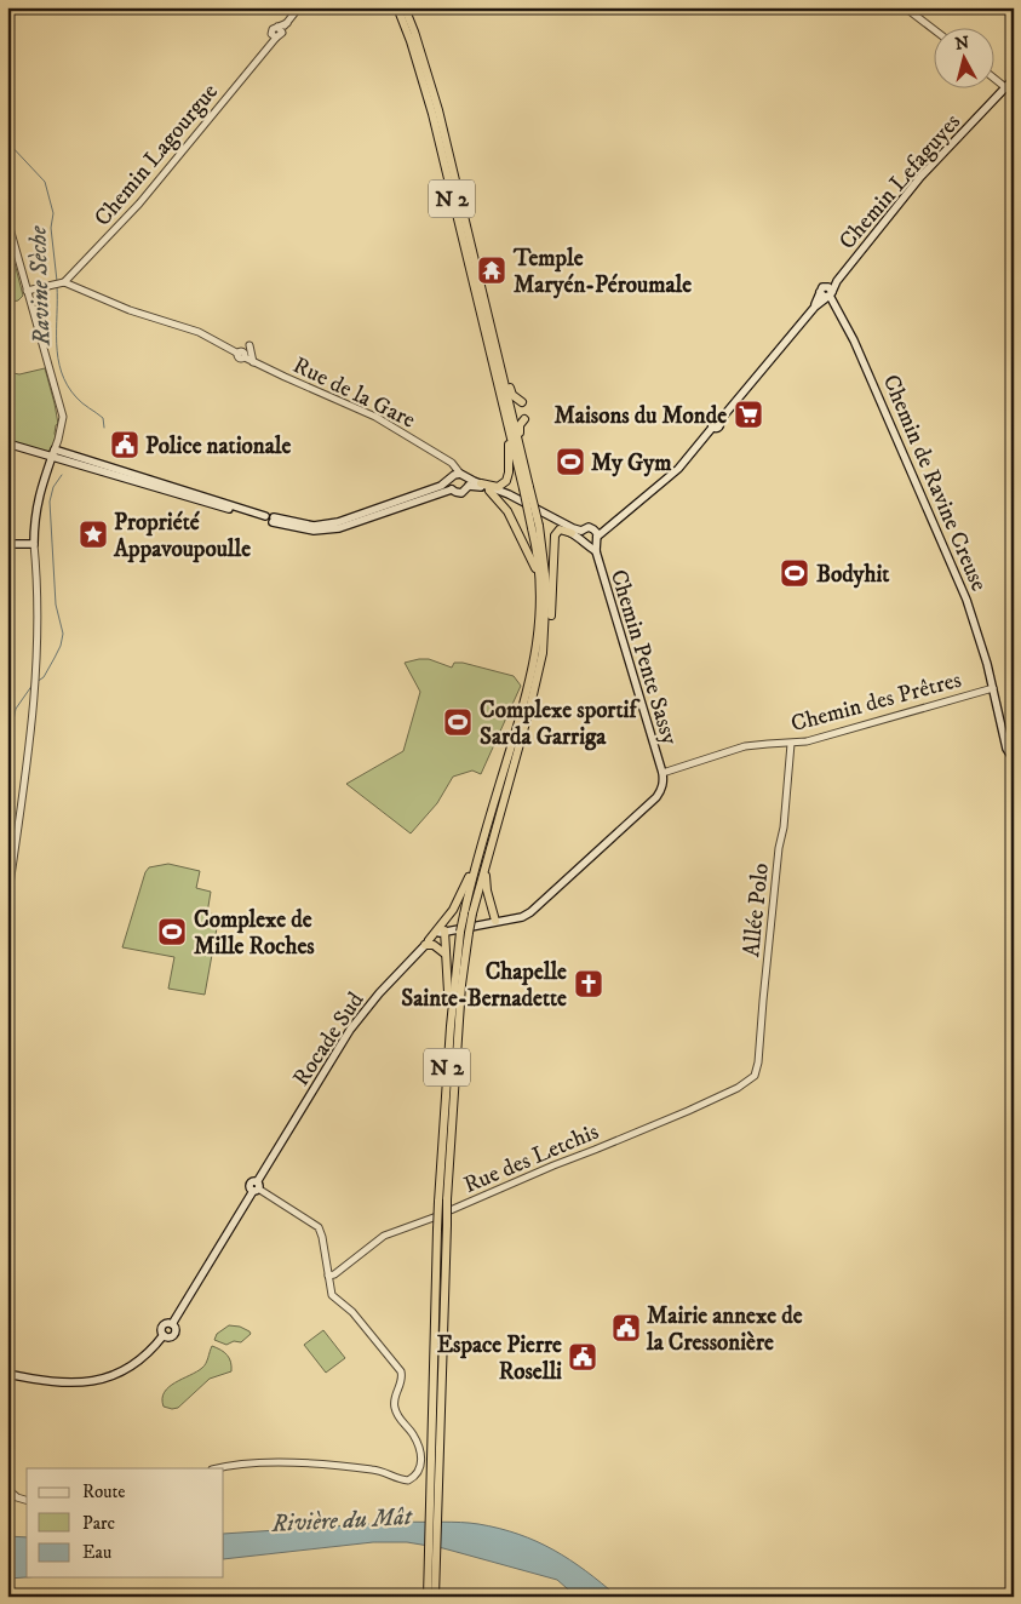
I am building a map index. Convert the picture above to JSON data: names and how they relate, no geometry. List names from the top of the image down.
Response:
{
  "streets": {
    "highway": ["N 2"],
    "main road": [
      "Chemin Lefaguyes",
      "Chemin de Ravine Creuse",
      "Chemin Pente Sassy",
      "Rocade Sud"
    ],
    "street": [
      "Chemin Lagourgue",
      "Rue de la Gare",
      "Chemin des Prêtres",
      "Allée Polo",
      "Rue des Letchis"
    ]
  },
  "crossings": [
    ["Chemin Lagourgue", "Rue de la Gare"],
    ["Chemin Lefaguyes", "Chemin de Ravine Creuse"],
    ["Chemin Lefaguyes", "Chemin Pente Sassy"],
    ["Chemin de Ravine Creuse", "Chemin des Prêtres"],
    ["Chemin Pente Sassy", "Chemin des Prêtres"],
    ["Chemin des Prêtres", "Allée Polo"],
    ["Allée Polo", "Rue des Letchis"]
  ],
  "water": ["Ravine Sèche", "Rivière du Mât"],
  "places": {
    "temple": ["Temple Maryén-Péroumale"],
    "supermarket": ["Maisons du Monde"],
    "public building": ["Police nationale", "Mairie annexe de la Cressonière", "Espace Pierre Roselli"],
    "sports": [
      "My Gym",
      "Bodyhit",
      "Complexe sportif Sarda Garriga",
      "Complexe de Mille Roches"
    ],
    "place": ["Propriété Appavoupoulle"],
    "church": ["Chapelle Sainte-Bernadette"]
  },
  "legend": ["Route", "Parc", "Eau"],
  "north": "top"
}
